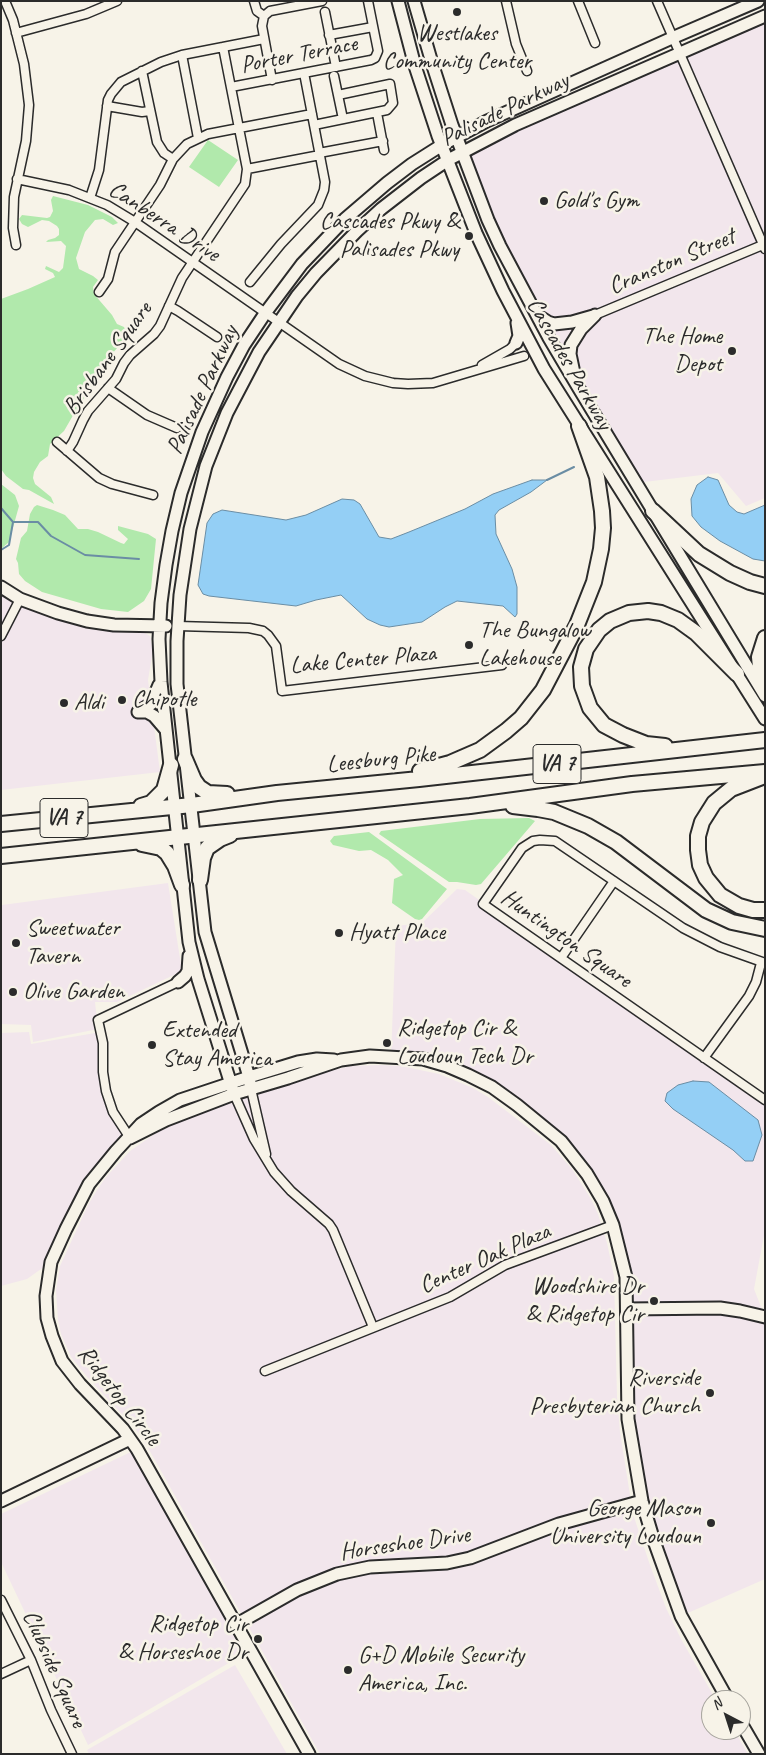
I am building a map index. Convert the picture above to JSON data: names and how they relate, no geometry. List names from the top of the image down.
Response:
{
  "streets": {
    "highway": ["Leesburg Pike", "VA 7"],
    "main road": [
      "Palisade Parkway",
      "Cascades Parkway",
      "Ridgetop Circle",
      "Horseshoe Drive"
    ],
    "street": [
      "Porter Terrace",
      "Canberra Drive",
      "Cranston Street",
      "Brisbane Square",
      "Lake Center Plaza",
      "Huntington Square",
      "Center Oak Plaza",
      "Clubside Square"
    ]
  },
  "crossings": [
    ["Palisade Parkway", "Canberra Drive"],
    ["Palisade Parkway", "Cascades Parkway"],
    ["Palisade Parkway", "Lake Center Plaza"],
    ["Palisade Parkway", "Leesburg Pike"],
    ["Palisade Parkway", "VA 7"],
    ["Palisade Parkway", "Ridgetop Circle"],
    ["Canberra Drive", "Brisbane Square"],
    ["Center Oak Plaza", "Ridgetop Circle"],
    ["Ridgetop Circle", "Horseshoe Drive"]
  ],
  "places": [
    "Westlakes Community Center",
    "Gold's Gym",
    "Cascades Pkwy & Palisades Pkwy",
    "The Home Depot",
    "The Bungalow Lakehouse",
    "Chipotle",
    "Aldi",
    "Hyatt Place",
    "Sweetwater Tavern",
    "Olive Garden",
    "Ridgetop Cir & Loudoun Tech Dr",
    "Extended Stay America",
    "Woodshire Dr & Ridgetop Cir",
    "Riverside Presbyterian Church",
    "George Mason University Loudoun",
    "Ridgetop Cir & Horseshoe Dr",
    "G+D Mobile Security America, Inc."
  ],
  "north": "top left"
}
